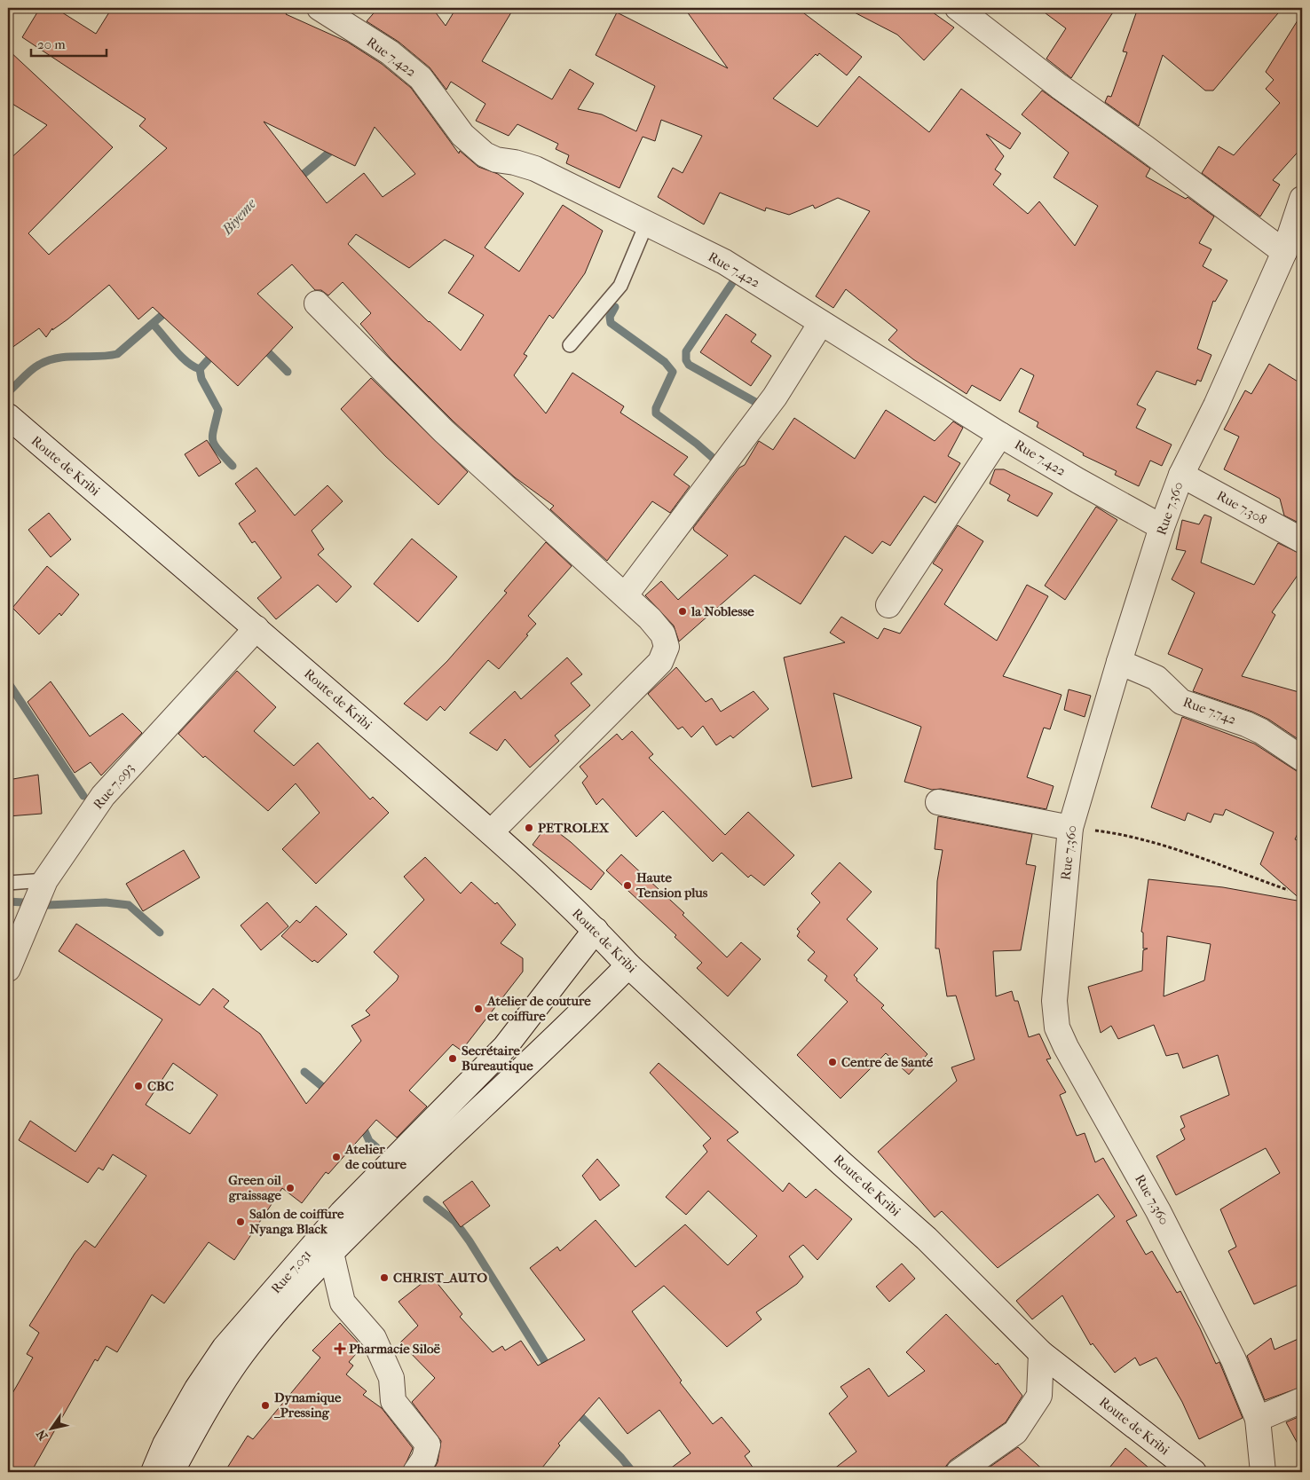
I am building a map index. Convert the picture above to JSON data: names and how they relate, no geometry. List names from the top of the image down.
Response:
{
  "streets": {
    "street": [
      "Rue 7.422",
      "Route de Kribi",
      "Rue 7.308",
      "Rue 7.360",
      "Rue 7.742",
      "Rue 7.093",
      "Rue 7.031"
    ]
  },
  "crossings": [
    ["Rue 7.422", "Rue 7.360"],
    ["Route de Kribi", "Rue 7.093"],
    ["Route de Kribi", "Rue 7.031"],
    ["Rue 7.308", "Rue 7.360"],
    ["Rue 7.360", "Rue 7.742"]
  ],
  "water": ["Biyeme"],
  "places": {
    "other": [
      "la Noblesse",
      "PETROLEX",
      "Haute Tension plus",
      "Atelier de couture et coiffure",
      "Secrétaire Bureautique",
      "Centre de Santé",
      "CBC",
      "Atelier de couture",
      "Green oil graissage",
      "Salon de coiffure Nyanga Black",
      "CHRIST_AUTO",
      "Dynamique _Pressing"
    ],
    "health": ["Pharmacie Siloë"]
  },
  "scale_bar": "20 m",
  "north": "bottom left"
}
